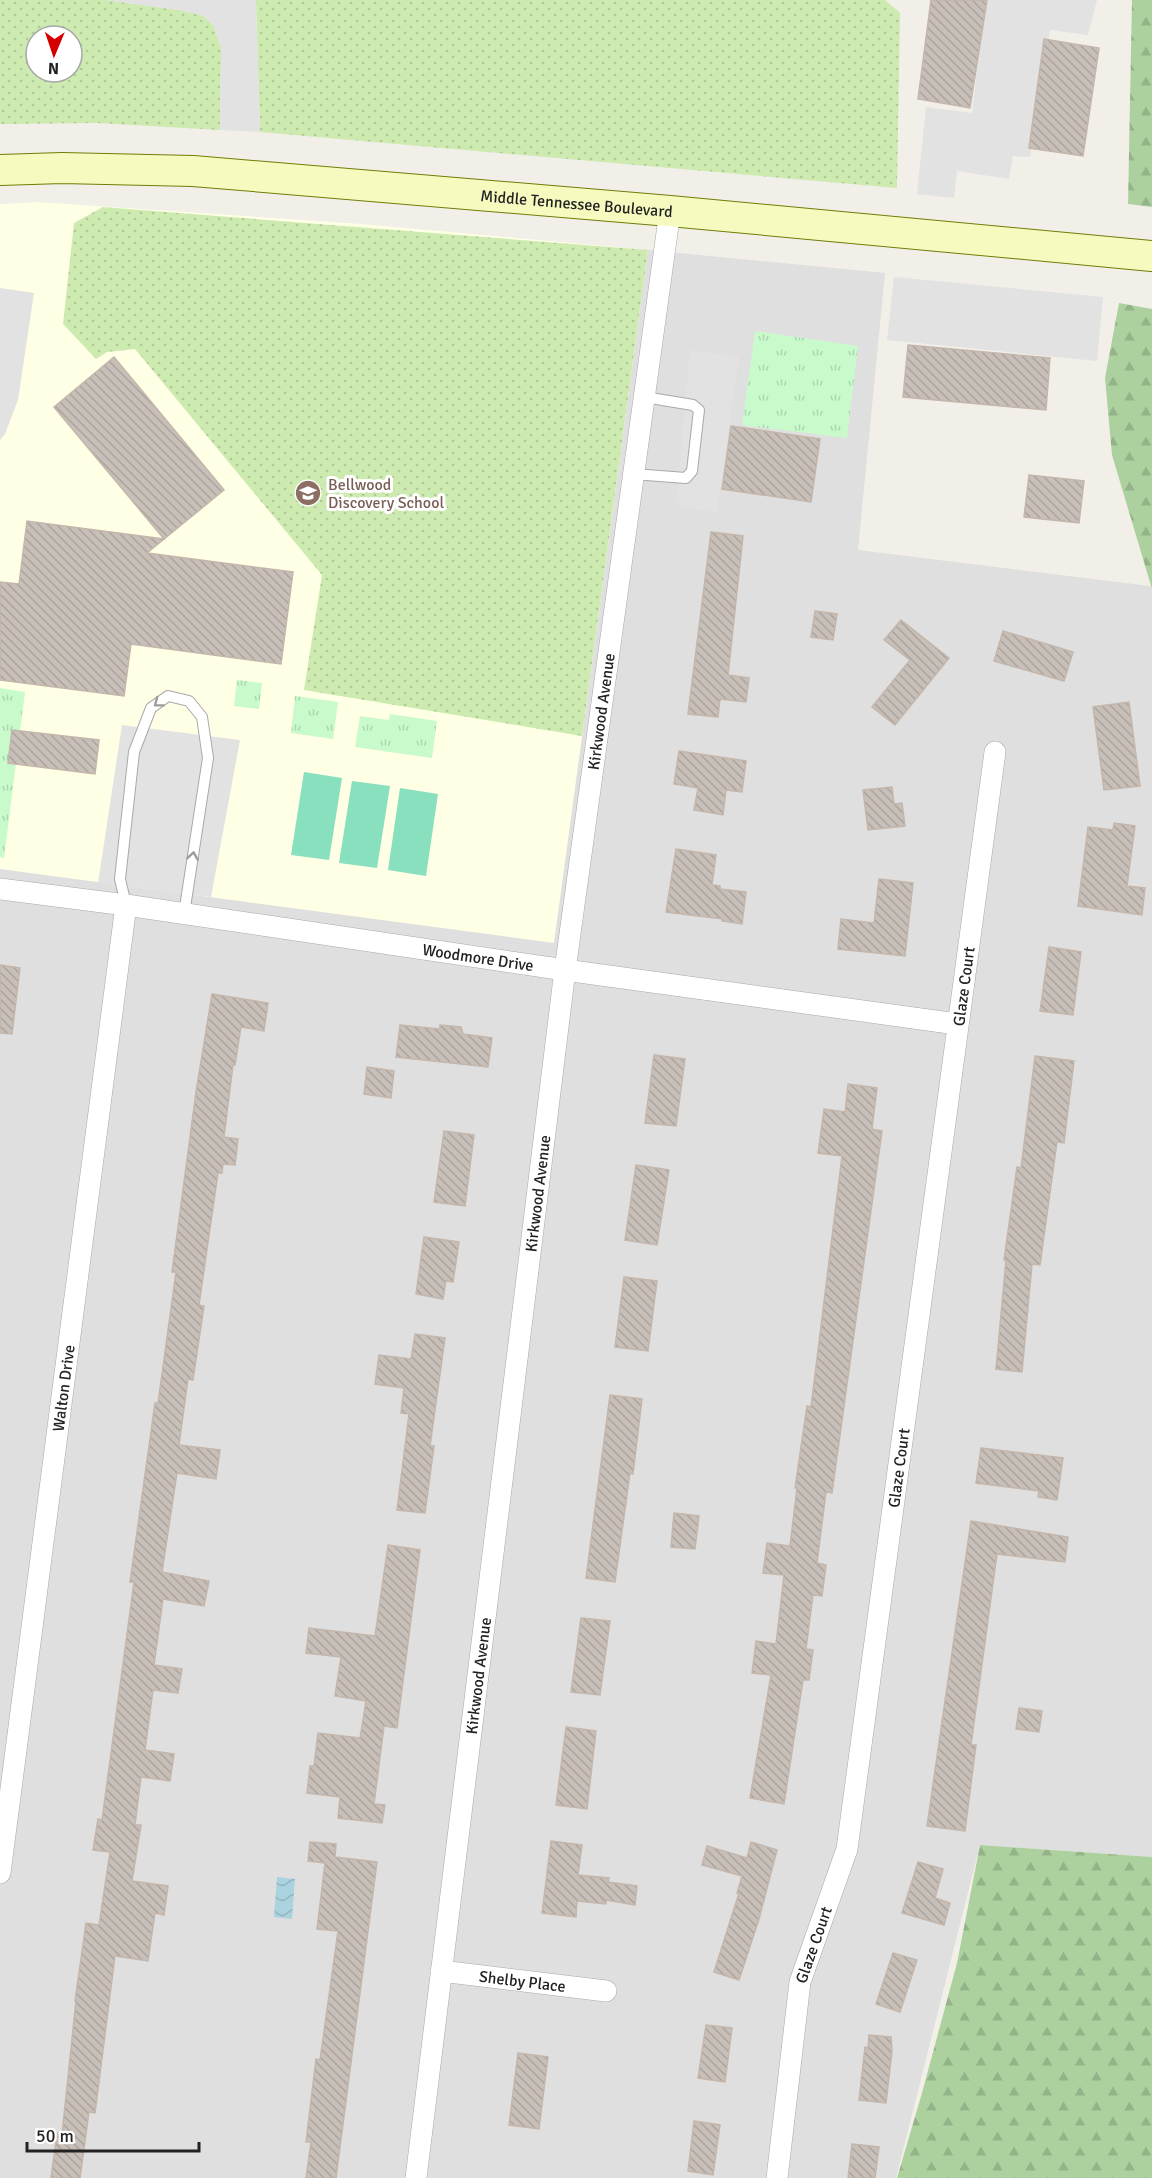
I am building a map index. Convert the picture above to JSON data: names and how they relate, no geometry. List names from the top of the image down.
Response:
{
  "streets": {
    "main road": ["Middle Tennessee Boulevard"],
    "street": [
      "Kirkwood Avenue",
      "Woodmore Drive",
      "Glaze Court",
      "Walton Drive",
      "Shelby Place"
    ]
  },
  "crossings": [
    ["Middle Tennessee Boulevard", "Kirkwood Avenue"],
    ["Kirkwood Avenue", "Woodmore Drive"],
    ["Kirkwood Avenue", "Shelby Place"],
    ["Woodmore Drive", "Glaze Court"],
    ["Woodmore Drive", "Walton Drive"]
  ],
  "places": {
    "school or university": ["Bellwood Discovery School"]
  },
  "scale_bar": "50 m",
  "north": "bottom"
}
